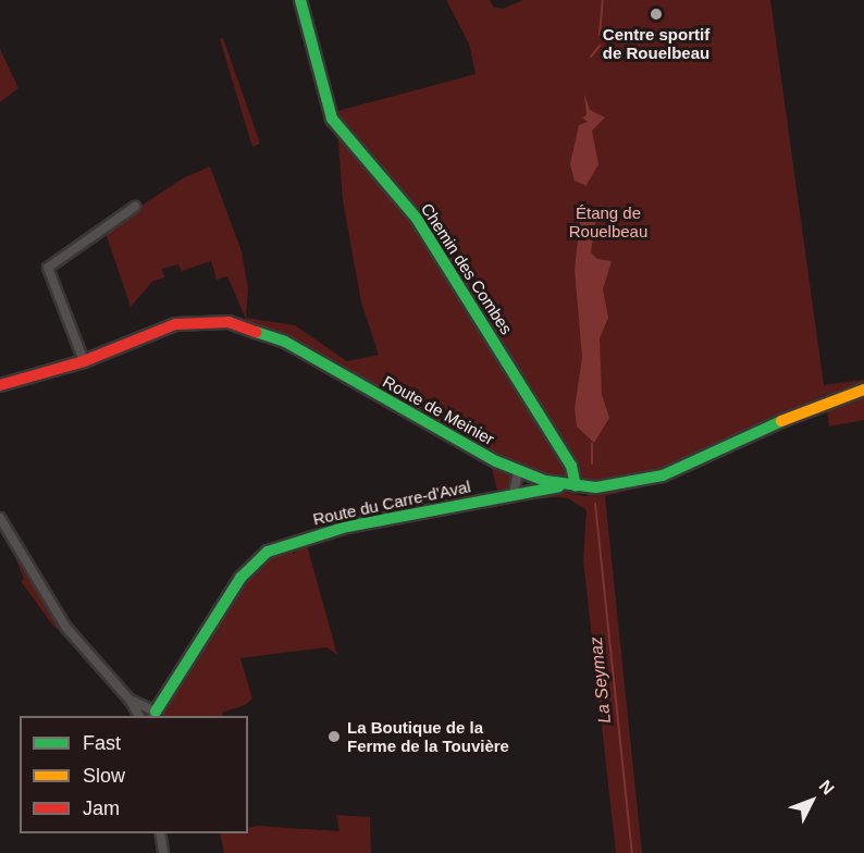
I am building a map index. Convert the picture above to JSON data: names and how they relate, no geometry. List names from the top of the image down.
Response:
{
  "streets": {
    "street": ["Chemin des Combes", "Route de Meinier", "Route du Carre-d'Aval"]
  },
  "crossings": [
    ["Chemin des Combes", "Route de Meinier"],
    ["Chemin des Combes", "Route du Carre-d'Aval"],
    ["Route de Meinier", "Route du Carre-d'Aval"]
  ],
  "water": ["La Seymaz"],
  "parks": ["Étang de Rouelbeau"],
  "places": ["Centre sportif de Rouelbeau", "La Boutique de la Ferme de la Touvière"],
  "legend": ["Fast", "Slow", "Jam"],
  "north": "top right"
}
